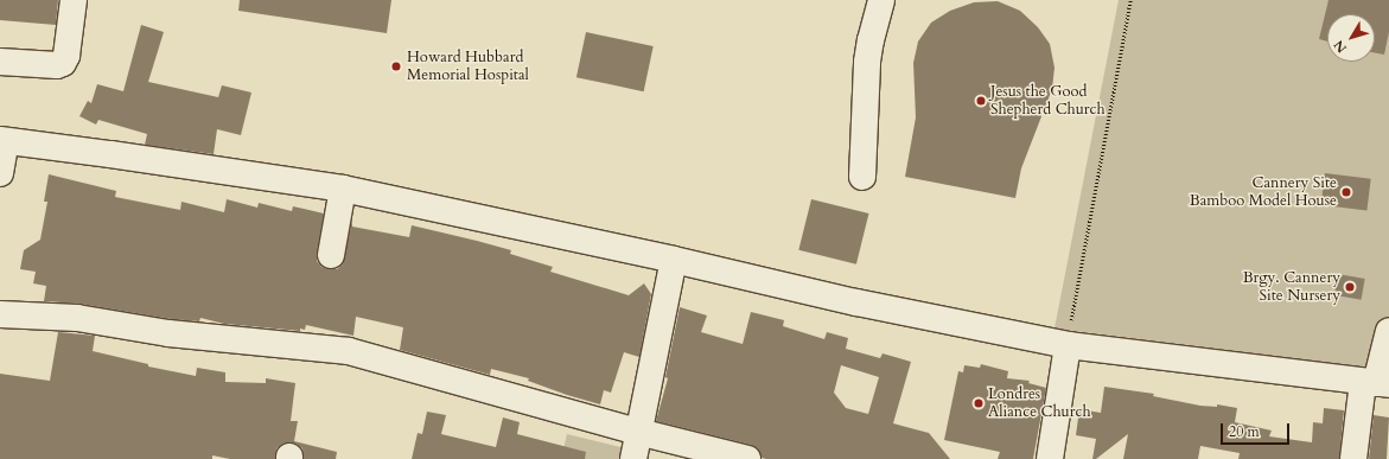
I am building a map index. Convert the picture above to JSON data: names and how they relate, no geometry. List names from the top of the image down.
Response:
{
  "places": [
    "Howard Hubbard Memorial Hospital",
    "Jesus the Good Shepherd Church",
    "Cannery Site Bamboo Model House",
    "Brgy. Cannery Site Nursery",
    "Londres Aliance Church"
  ],
  "scale_bar": "20 m",
  "north": "bottom left"
}
